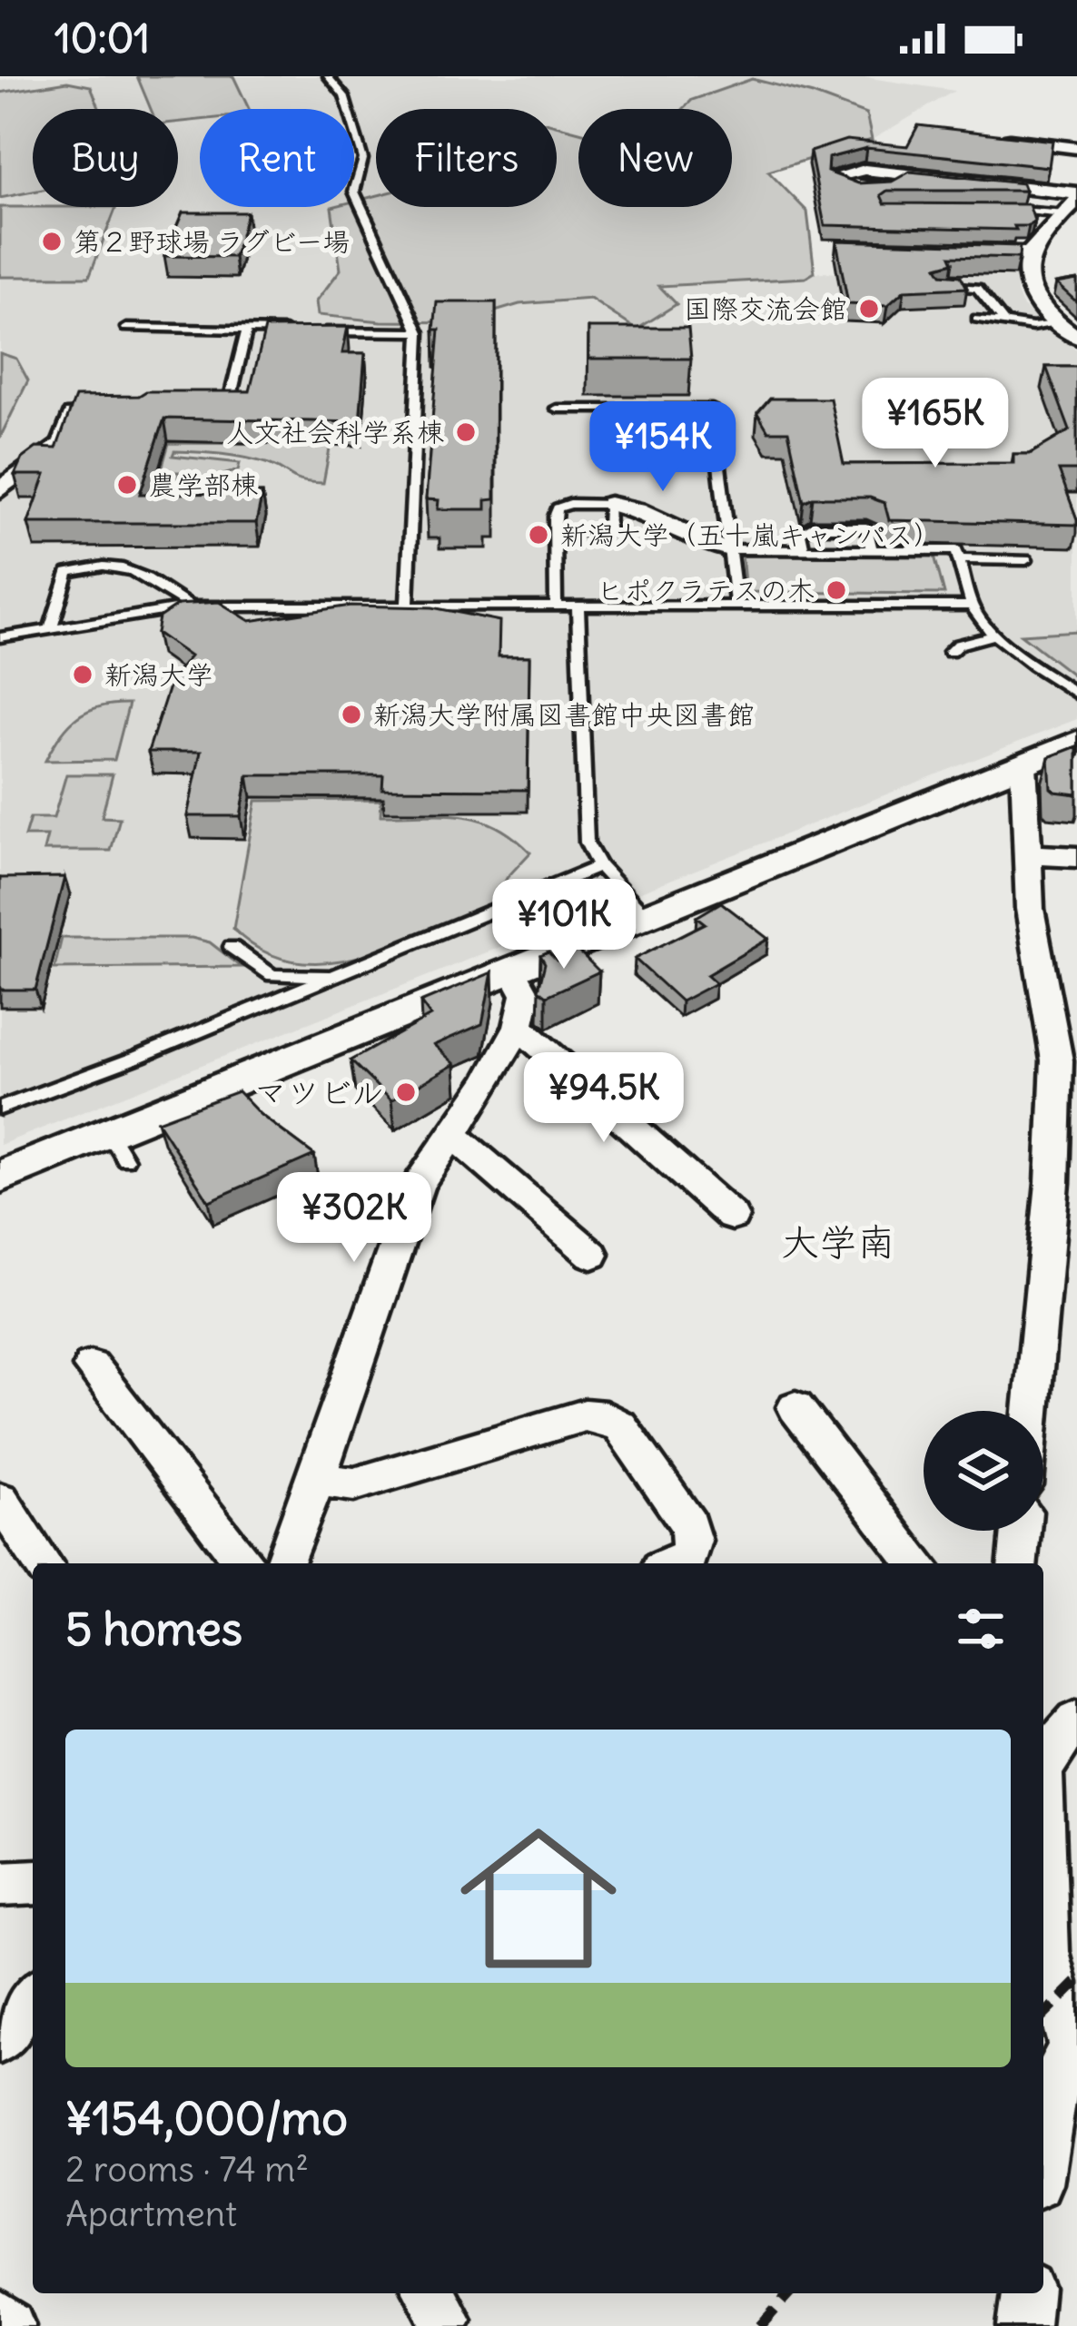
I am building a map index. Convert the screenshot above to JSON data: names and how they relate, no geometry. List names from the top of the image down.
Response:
{
  "districts": ["大学南"],
  "places": [
    "第２野球場 ラグビー場",
    "国際交流会館",
    "人文社会科学系棟",
    "農学部棟",
    "新潟大学（五十嵐キャンパス）",
    "ヒポクラテスの木",
    "新潟大学",
    "新潟大学附属図書館中央図書館",
    "マツビル"
  ],
  "page": {
    "status": "10:01",
    "chip": [
      "Buy",
      "Rent",
      "Filters",
      "New"
    ],
    "price": [
      "¥165K",
      "¥154K",
      "¥101K",
      "¥94.5K",
      "¥302K"
    ],
    "heading": "5 homes",
    "list": [
      {
        "name": "¥154,000/mo",
        "note": "2 rooms · 74 m² · Apartment"
      }
    ]
  }
}
